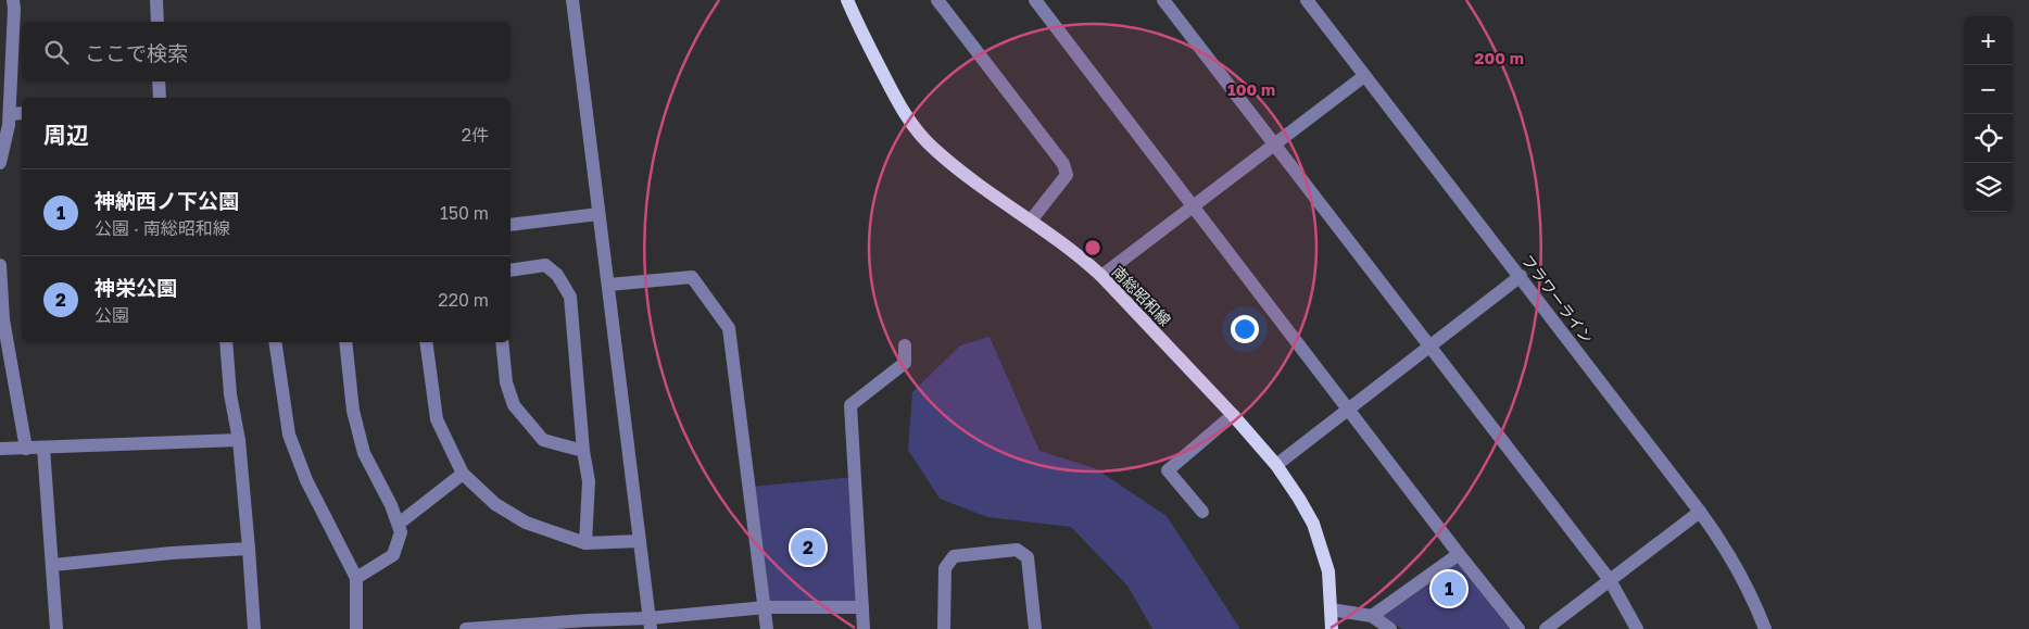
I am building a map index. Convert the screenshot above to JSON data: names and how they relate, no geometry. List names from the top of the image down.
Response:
{
  "streets": {
    "main road": ["南総昭和線"],
    "street": ["フラワーライン"]
  },
  "page": {
    "map_buttons": ["+", "−"],
    "search": "ここで検索",
    "heading": ["周辺", "2件"],
    "list": [
      {
        "mark": "1",
        "name": "神納西ノ下公園",
        "note": "公園 · 南総昭和線",
        "value": "150 m"
      },
      {
        "mark": "2",
        "name": "神栄公園",
        "note": "公園",
        "value": "220 m"
      }
    ],
    "pins": ["2", "1"]
  },
  "rings": ["200 m", "100 m"]
}
